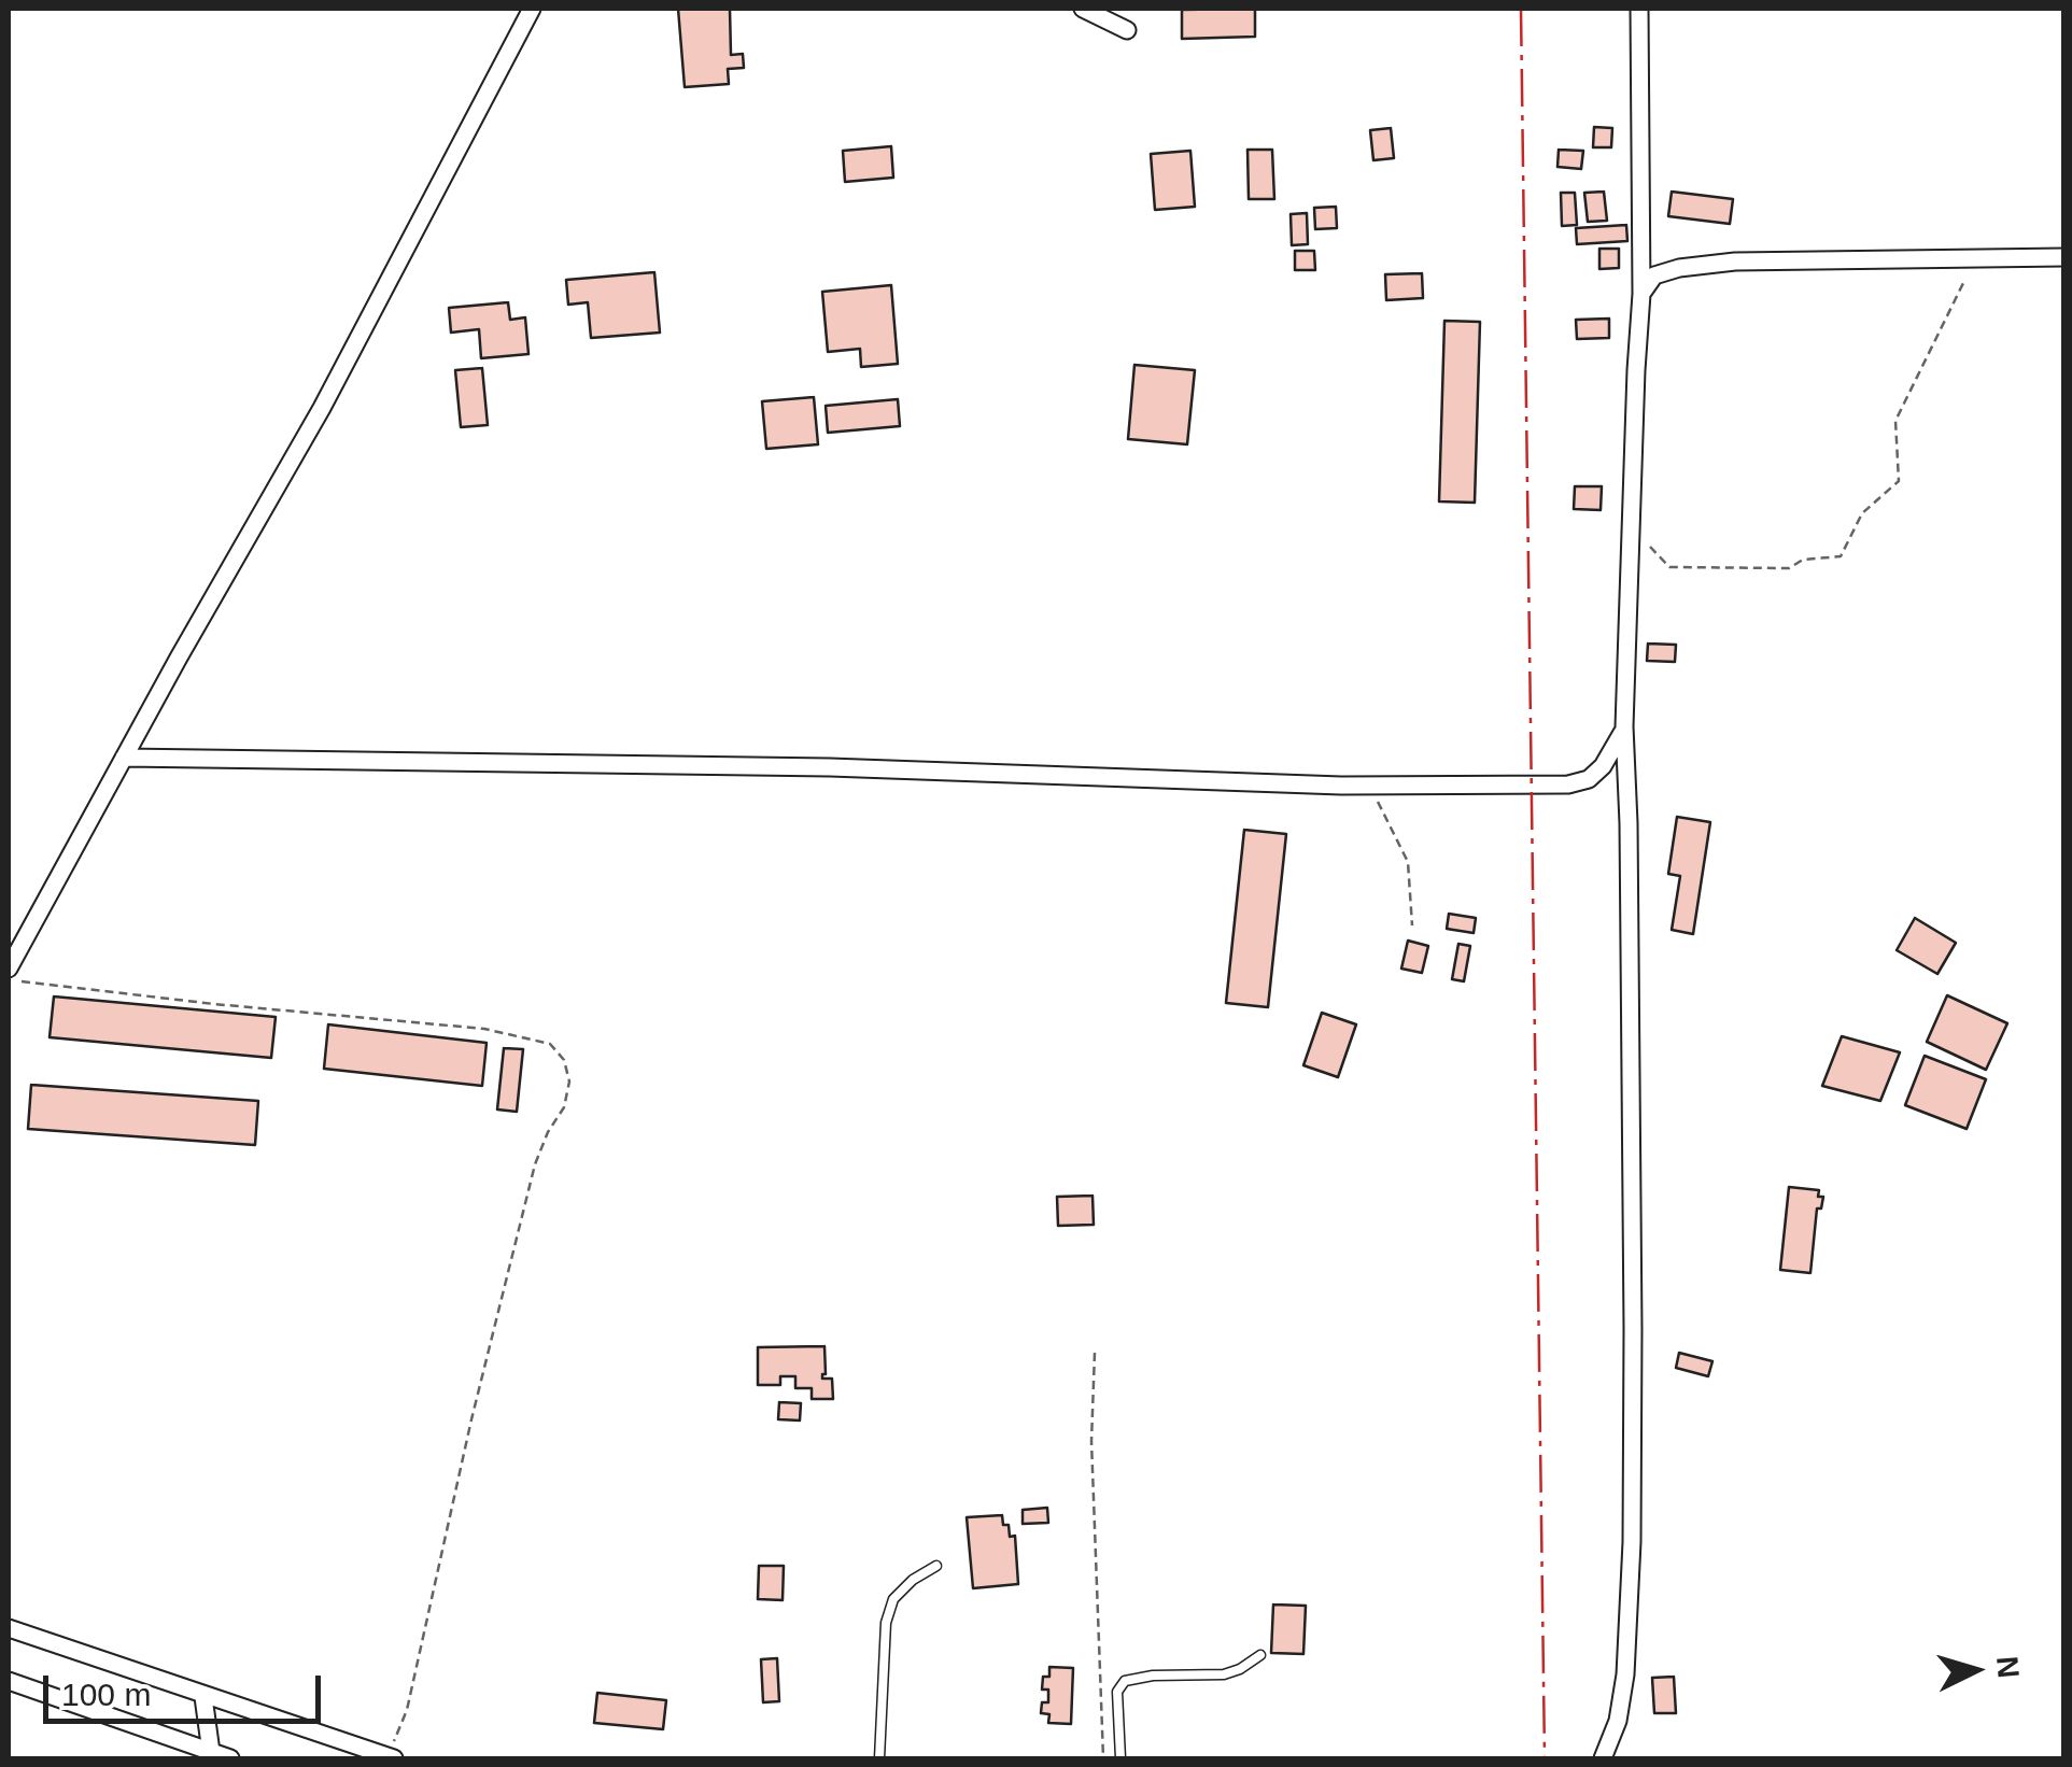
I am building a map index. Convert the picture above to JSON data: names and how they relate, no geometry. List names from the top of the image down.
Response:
{
  "scale_bar": "100 m",
  "north": "right"
}
